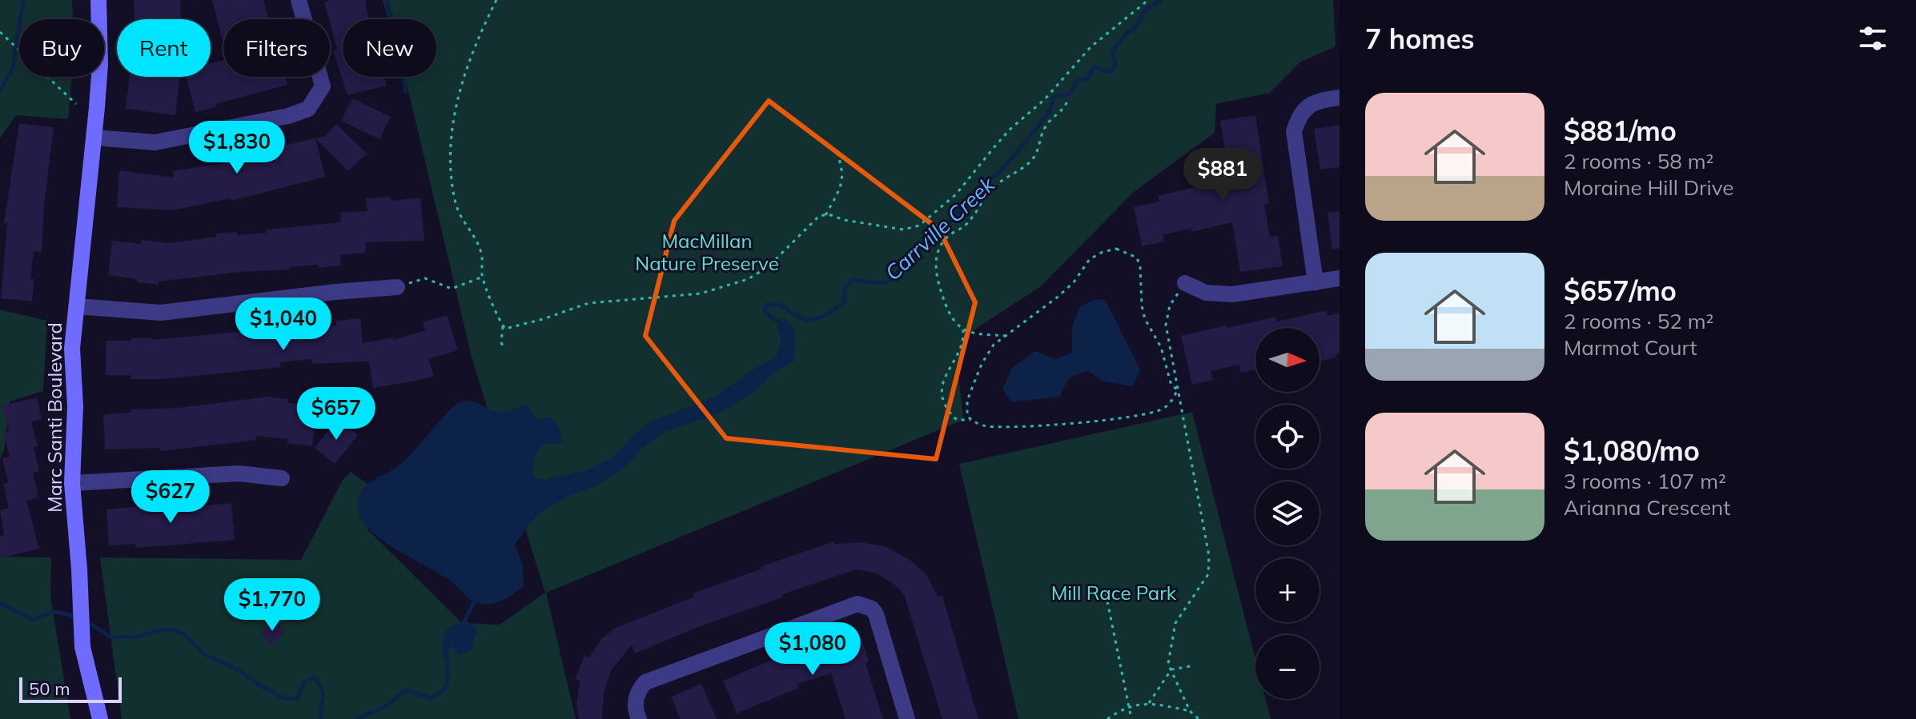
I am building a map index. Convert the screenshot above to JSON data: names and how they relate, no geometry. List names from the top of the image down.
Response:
{
  "streets": {
    "street": ["Marc Santi Boulevard"]
  },
  "water": ["Carrville Creek"],
  "parks": ["MacMillan Nature Preserve", "Mill Race Park"],
  "scale_bar": "50 m",
  "north": "right",
  "page": {
    "heading": "7 homes",
    "chip": [
      "Buy",
      "Rent",
      "Filters",
      "New"
    ],
    "list": [
      {
        "name": "$881/mo",
        "note": "2 rooms · 58 m² · Moraine Hill Drive"
      },
      {
        "name": "$657/mo",
        "note": "2 rooms · 52 m² · Marmot Court"
      },
      {
        "name": "$1,080/mo",
        "note": "3 rooms · 107 m² · Arianna Crescent"
      }
    ],
    "price": [
      "$1,830",
      "$881",
      "$1,040",
      "$657",
      "$627",
      "$1,770",
      "$1,080"
    ],
    "map_buttons": ["+", "−"],
    "scale": "50 m"
  }
}
